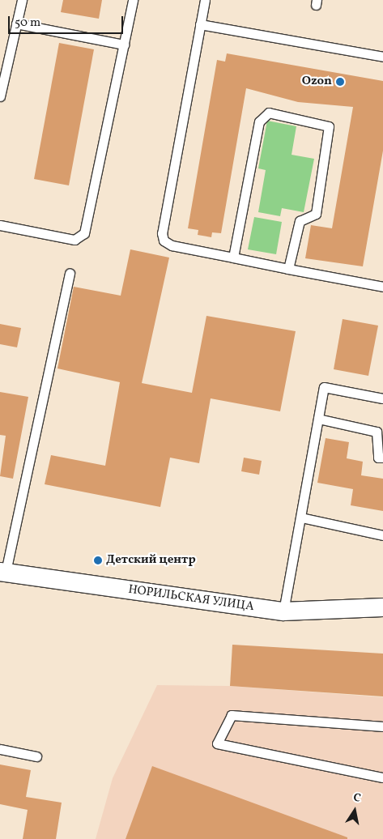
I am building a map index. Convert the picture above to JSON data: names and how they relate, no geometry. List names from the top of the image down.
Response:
{
  "streets": {
    "street": ["НОРИЛЬСКАЯ УЛИЦА"]
  },
  "places": ["Ozon", "Детский центр"],
  "scale_bar": "50 m",
  "north": "top"
}
